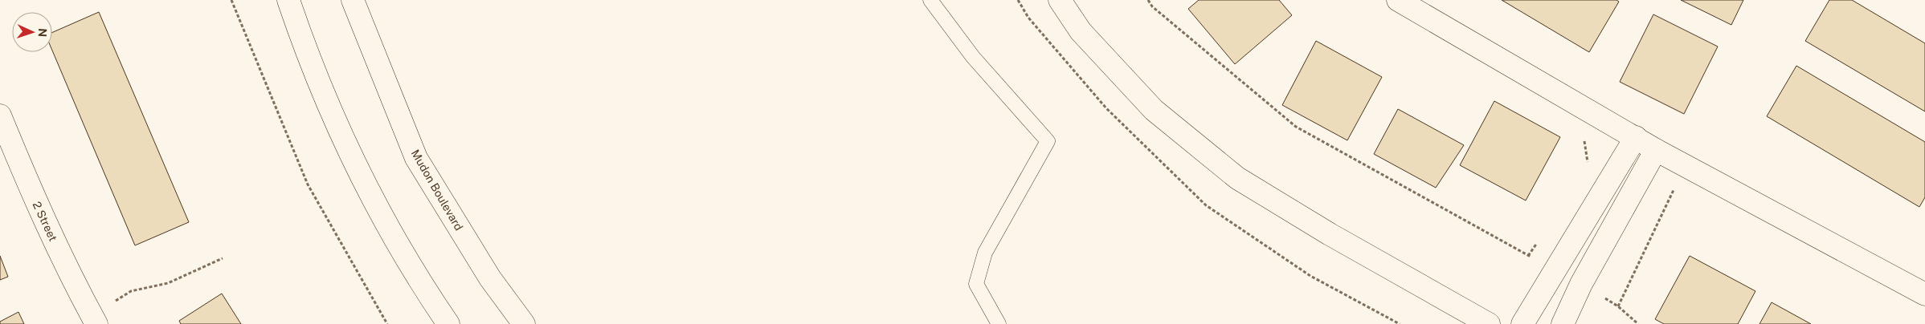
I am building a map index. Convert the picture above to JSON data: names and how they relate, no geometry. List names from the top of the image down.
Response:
{
  "streets": {
    "street": ["Mudon Boulevard", "2 Street"]
  },
  "north": "right"
}
